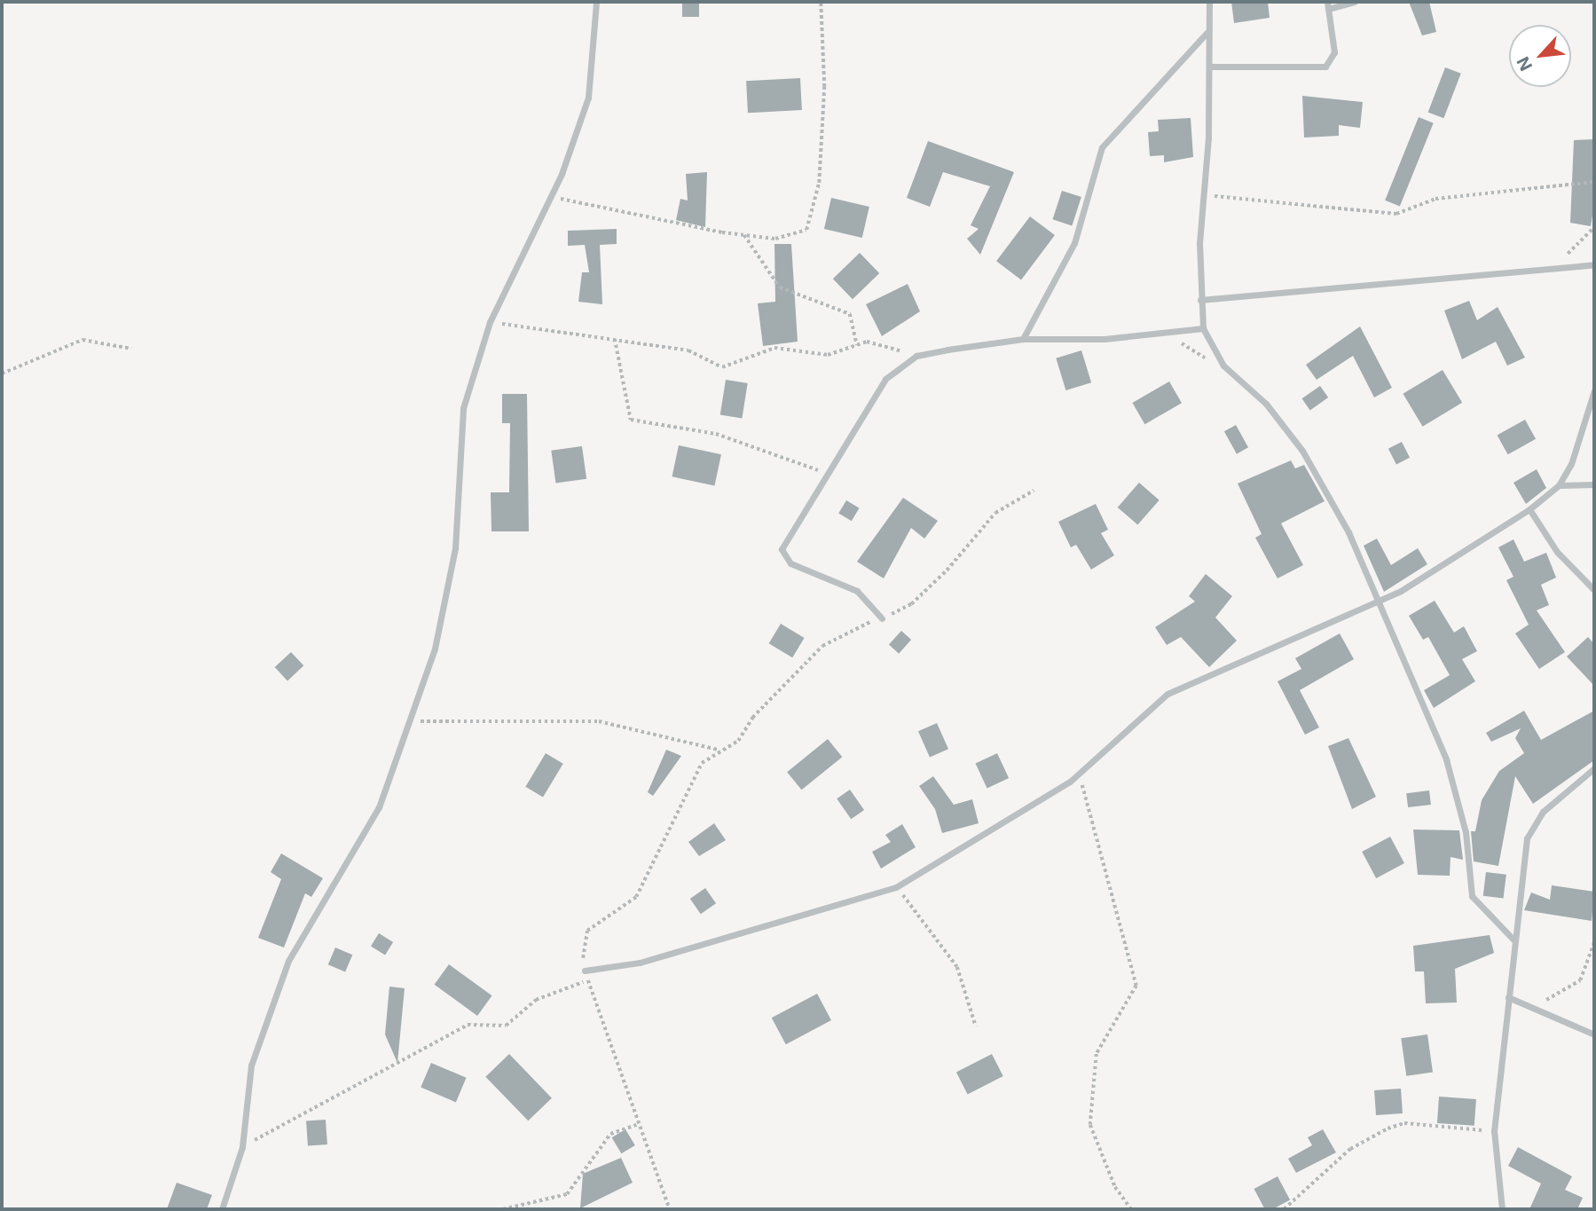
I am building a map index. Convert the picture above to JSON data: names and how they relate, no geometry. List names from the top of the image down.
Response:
{
  "north": "bottom left"
}
